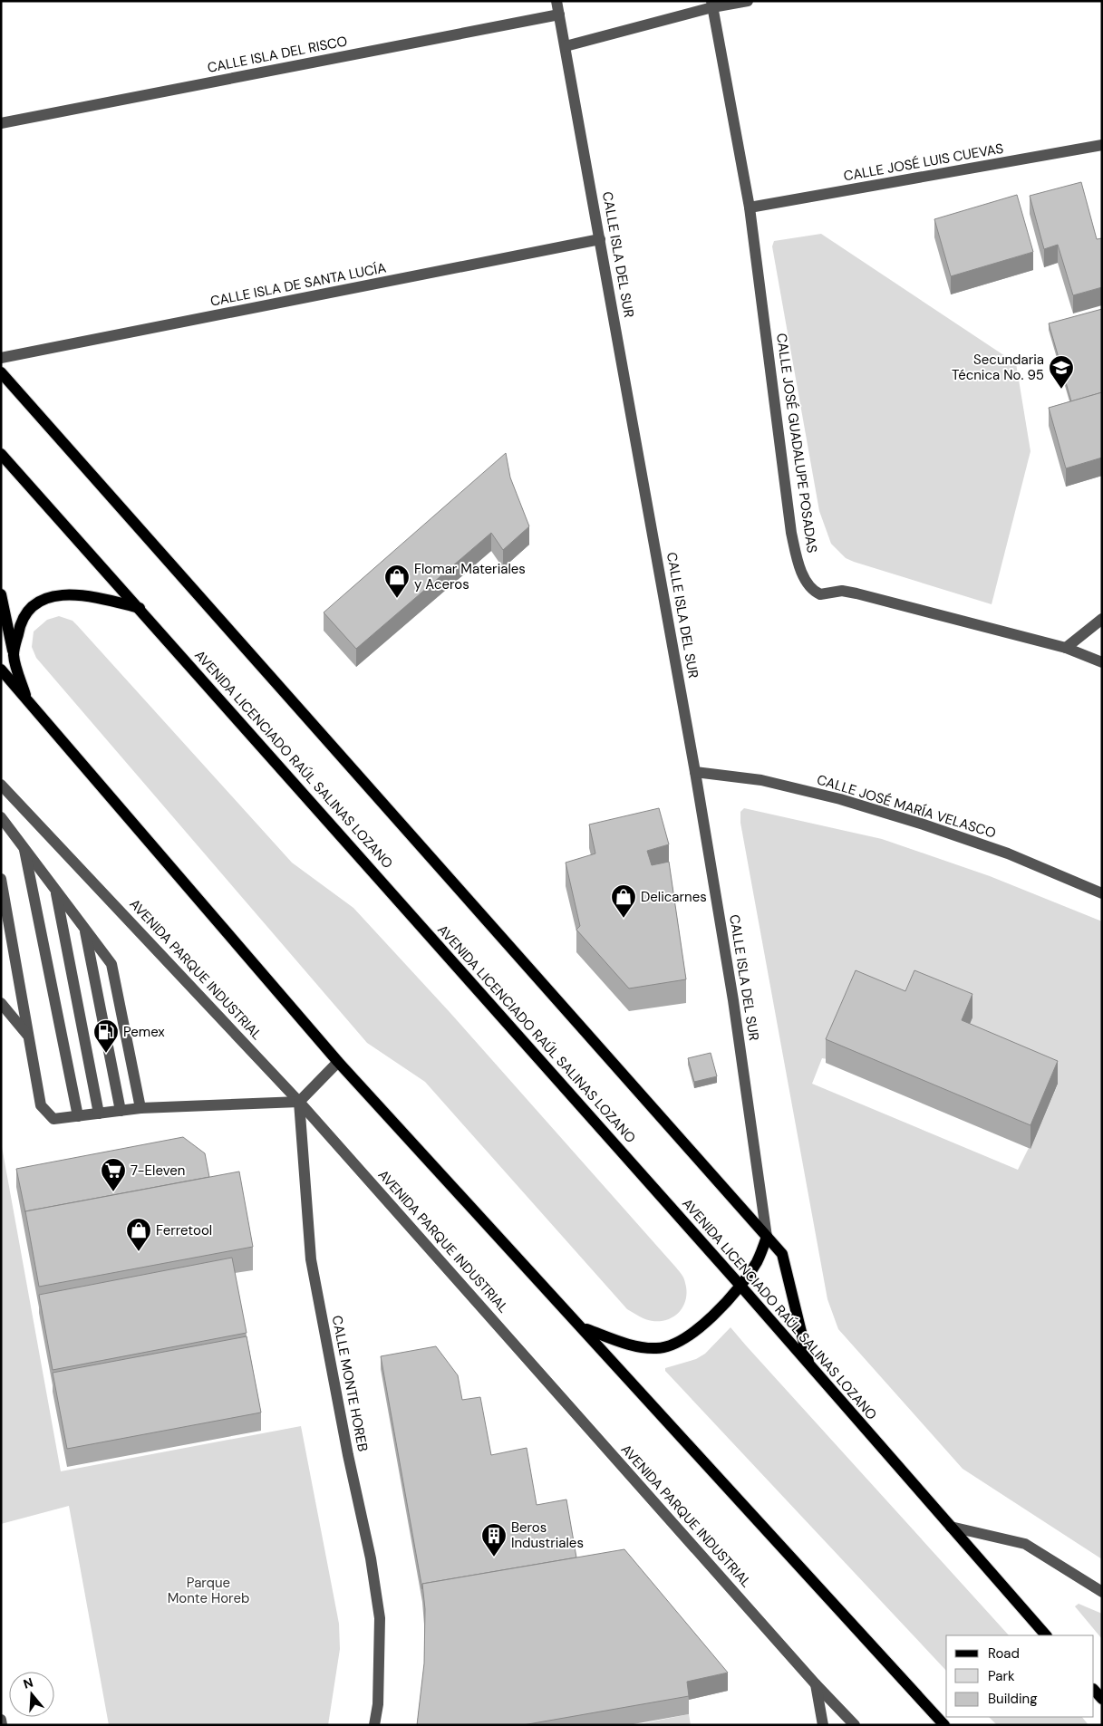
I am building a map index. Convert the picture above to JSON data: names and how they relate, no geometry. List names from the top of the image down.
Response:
{
  "streets": {
    "main road": ["AVENIDA LICENCIADO RAÚL SALINAS LOZANO"],
    "street": [
      "CALLE ISLA DEL RISCO",
      "CALLE JOSÉ LUIS CUEVAS",
      "CALLE ISLA DEL SUR",
      "CALLE ISLA DE SANTA LUCÍA",
      "CALLE JOSÉ GUADALUPE POSADAS",
      "CALLE JOSÉ MARÍA VELASCO",
      "AVENIDA PARQUE INDUSTRIAL",
      "CALLE MONTE HOREB"
    ]
  },
  "crossings": [
    ["CALLE ISLA DEL RISCO", "CALLE ISLA DEL SUR"],
    ["CALLE JOSÉ LUIS CUEVAS", "CALLE JOSÉ GUADALUPE POSADAS"],
    ["CALLE ISLA DEL SUR", "CALLE ISLA DE SANTA LUCÍA"],
    ["CALLE ISLA DEL SUR", "CALLE JOSÉ MARÍA VELASCO"],
    ["AVENIDA PARQUE INDUSTRIAL", "CALLE MONTE HOREB"]
  ],
  "parks": ["Parque Monte Horeb"],
  "places": {
    "school or university": ["Secundaria Técnica No. 95"],
    "shop": ["Flomar Materiales y Aceros", "Delicarnes", "Ferretool"],
    "fuel station": ["Pemex"],
    "supermarket": ["7-Eleven"],
    "building": ["Beros Industriales"]
  },
  "legend": ["Road", "Park", "Building"],
  "north": "top"
}
